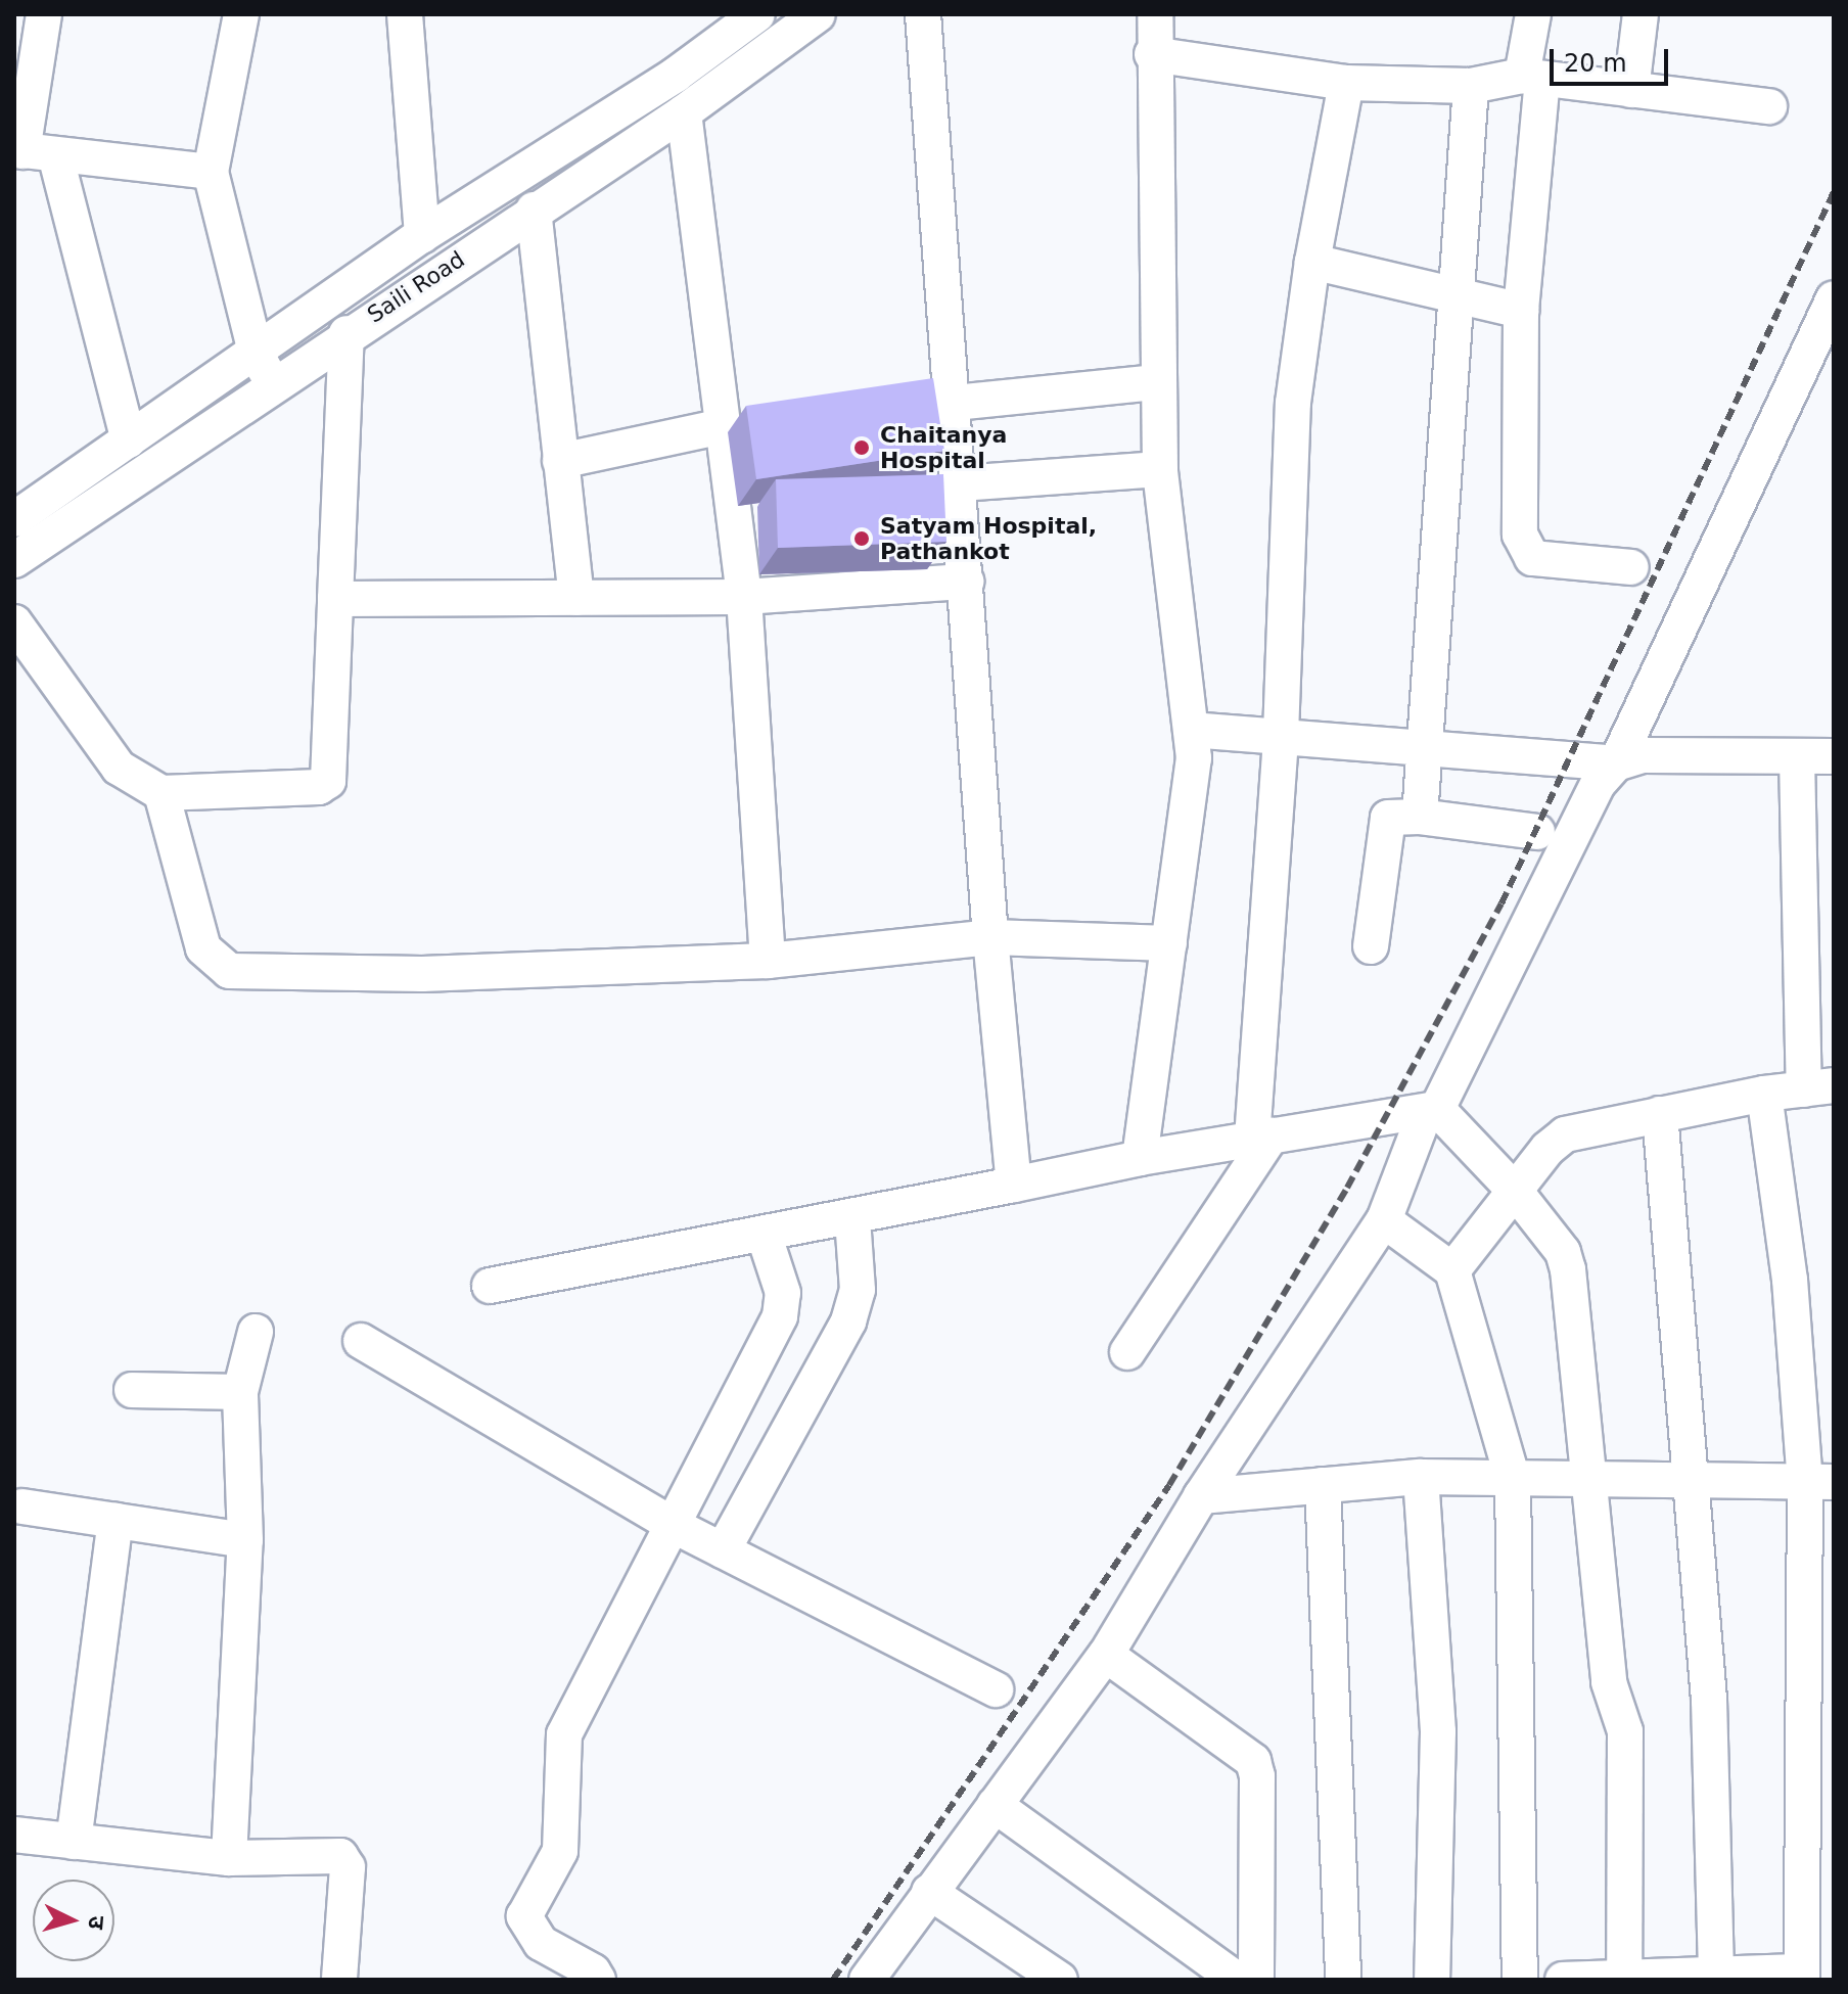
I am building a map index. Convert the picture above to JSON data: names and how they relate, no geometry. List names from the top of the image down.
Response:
{
  "streets": {
    "street": ["Saili Road"]
  },
  "places": ["Chaitanya Hospital", "Satyam Hospital, Pathankot"],
  "scale_bar": "20 m",
  "north": "right"
}
